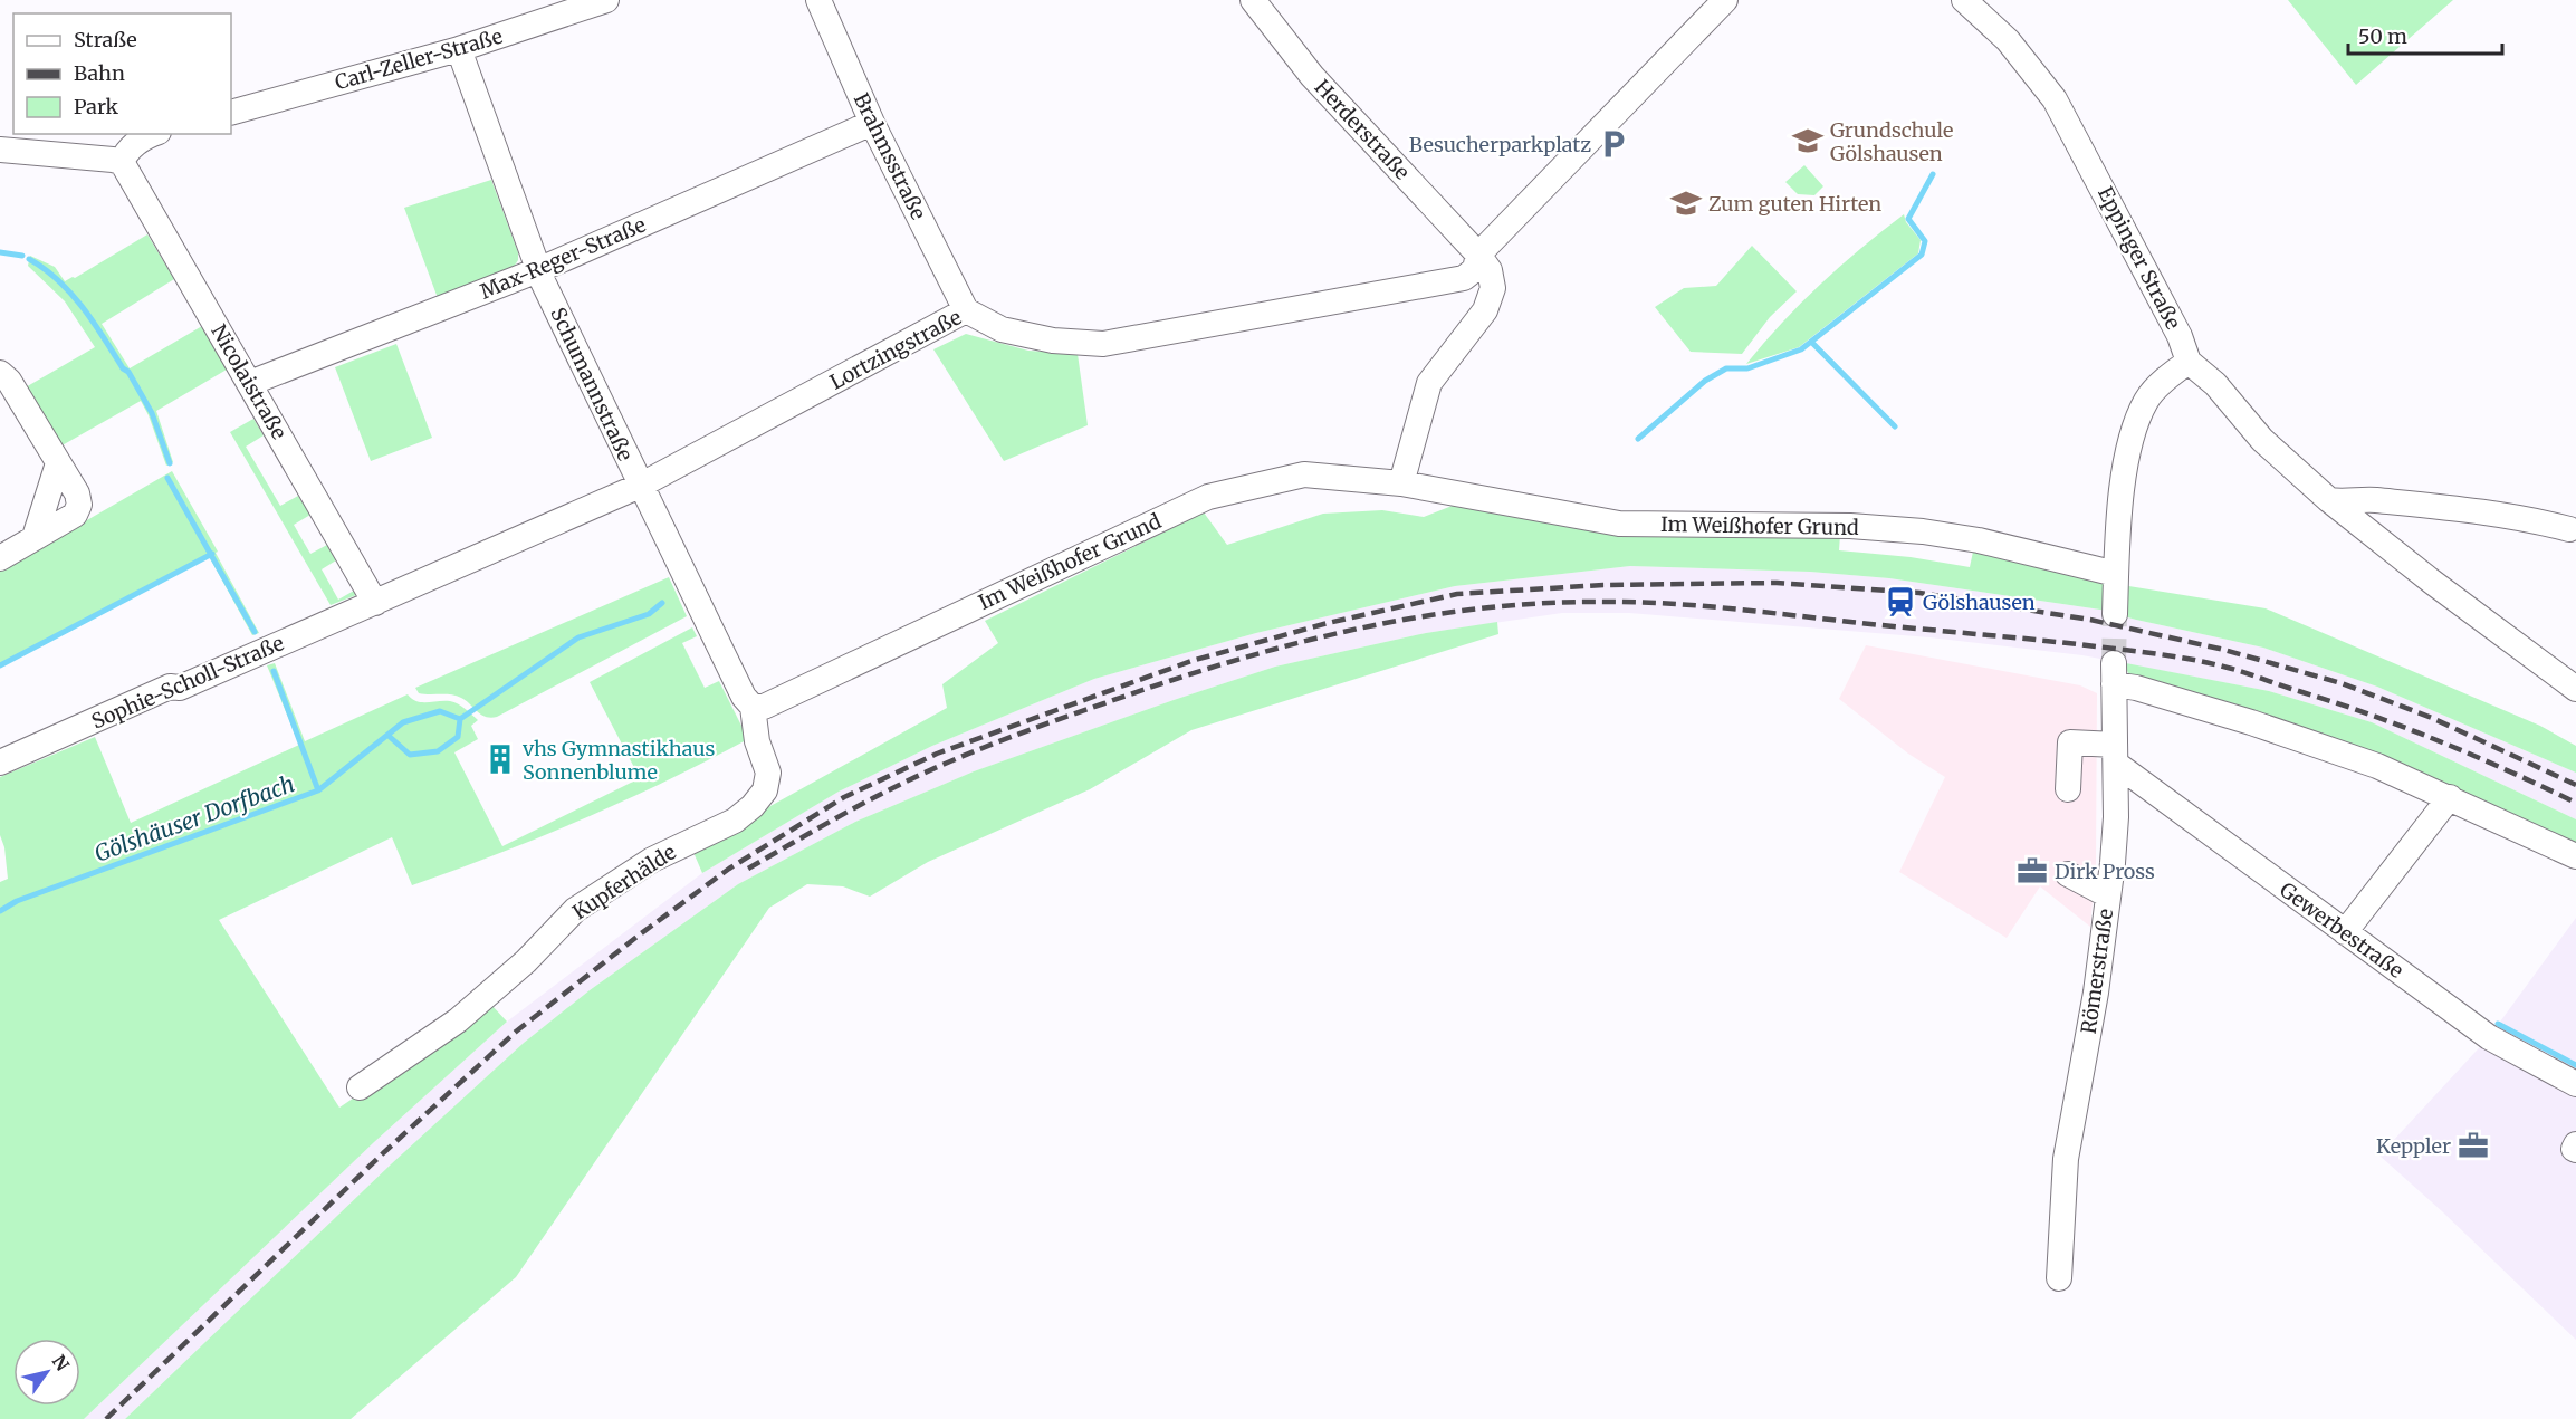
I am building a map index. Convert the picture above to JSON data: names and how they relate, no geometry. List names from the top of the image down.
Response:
{
  "streets": {
    "street": [
      "Carl-Zeller-Straße",
      "Herderstraße",
      "Brahmsstraße",
      "Max-Reger-Straße",
      "Eppinger Straße",
      "Lortzingstraße",
      "Nicolaistraße",
      "Schumannstraße",
      "Im Weißhofer Grund",
      "Sophie-Scholl-Straße",
      "Kupferhälde",
      "Gewerbestraße",
      "Römerstraße"
    ]
  },
  "crossings": [
    ["Carl-Zeller-Straße", "Schumannstraße"],
    ["Herderstraße", "Lortzingstraße"],
    ["Brahmsstraße", "Max-Reger-Straße"],
    ["Brahmsstraße", "Lortzingstraße"],
    ["Max-Reger-Straße", "Nicolaistraße"],
    ["Max-Reger-Straße", "Schumannstraße"],
    ["Lortzingstraße", "Nicolaistraße"],
    ["Lortzingstraße", "Schumannstraße"],
    ["Lortzingstraße", "Sophie-Scholl-Straße"],
    ["Nicolaistraße", "Sophie-Scholl-Straße"],
    ["Schumannstraße", "Im Weißhofer Grund"],
    ["Schumannstraße", "Kupferhälde"],
    ["Im Weißhofer Grund", "Kupferhälde"],
    ["Gewerbestraße", "Römerstraße"]
  ],
  "water": ["Gölshäuser Dorfbach"],
  "places": {
    "school or university": ["Grundschule Gölshausen", "Zum guten Hirten"],
    "parking": ["Besucherparkplatz"],
    "station": ["Gölshausen"],
    "building": ["vhs Gymnastikhaus Sonnenblume"],
    "office": ["Dirk Pross", "Keppler"]
  },
  "legend": ["Straße", "Bahn", "Park"],
  "scale_bar": "50 m",
  "north": "top right"
}
